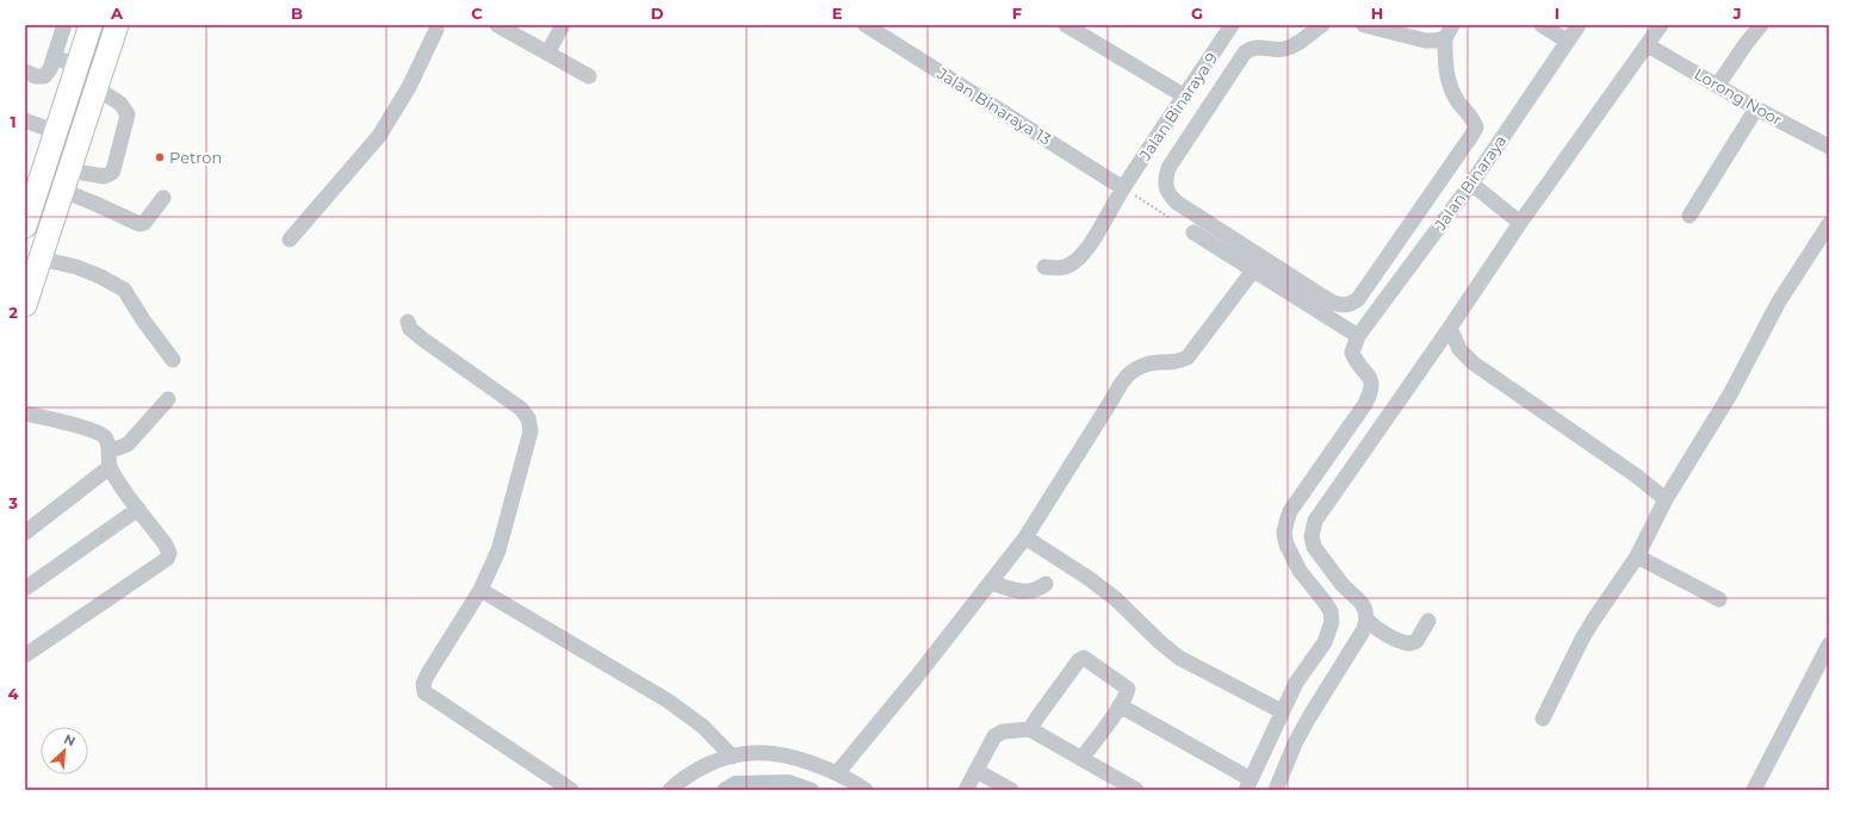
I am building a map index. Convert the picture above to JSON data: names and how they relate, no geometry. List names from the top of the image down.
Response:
{
  "streets": {
    "street": [
      "Lorong Noor",
      "Jalan Binaraya 13",
      "Jalan Binaraya 9",
      "Jalan Binaraya"
    ]
  },
  "crossings": [
    ["Jalan Binaraya 13", "Jalan Binaraya 9"]
  ],
  "places": ["Petron"],
  "north": "top right",
  "grid": {
    "columns": [
      "A",
      "B",
      "C",
      "D",
      "E",
      "F",
      "G",
      "H",
      "I",
      "J"
    ],
    "rows": [
      "1",
      "2",
      "3",
      "4"
    ]
  }
}
